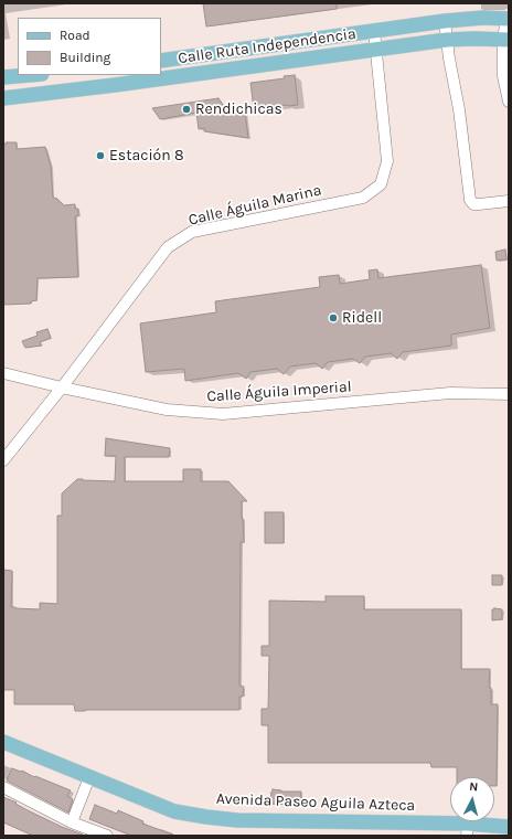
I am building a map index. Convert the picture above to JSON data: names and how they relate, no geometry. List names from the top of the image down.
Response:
{
  "streets": {
    "main road": ["Calle Ruta Independencia", "Avenida Paseo Aguila Azteca"],
    "street": ["Calle Águila Marina", "Calle Águila Imperial"]
  },
  "crossings": [
    ["Calle Ruta Independencia", "Calle Águila Marina"],
    ["Calle Águila Marina", "Calle Águila Imperial"]
  ],
  "places": ["Rendichicas", "Estación 8", "Ridell"],
  "legend": ["Road", "Building"],
  "north": "top"
}
